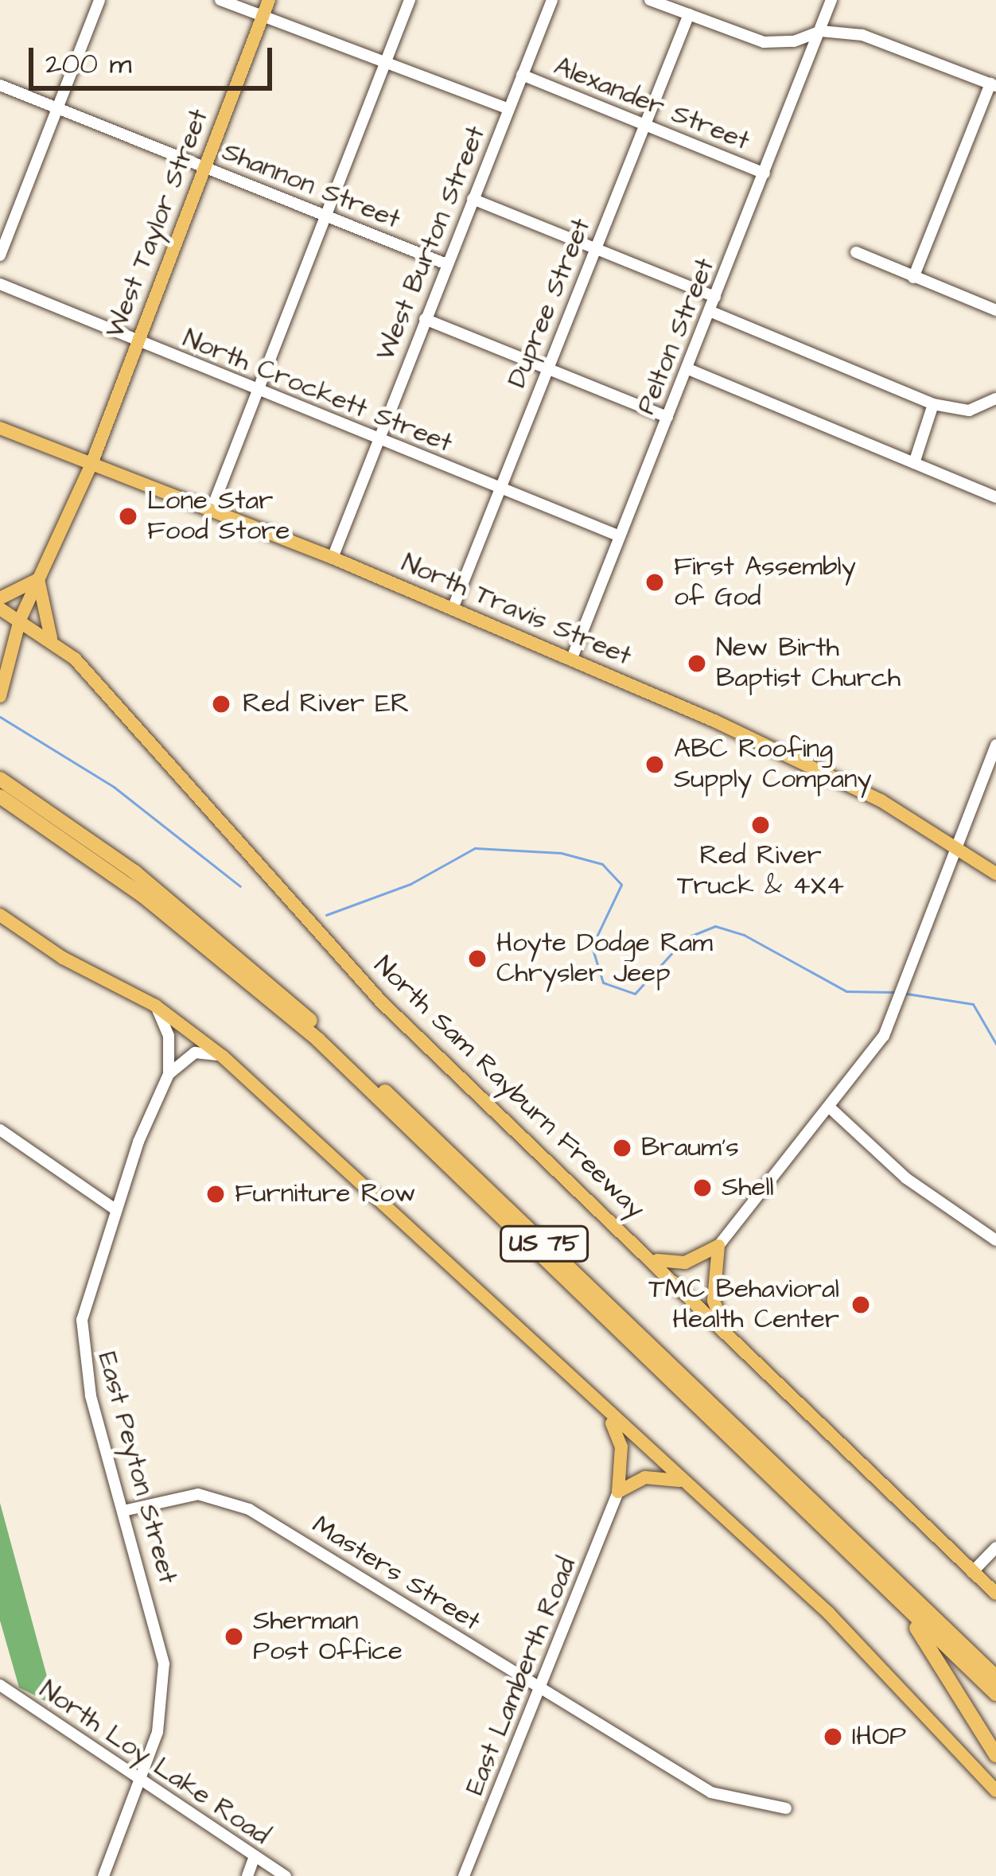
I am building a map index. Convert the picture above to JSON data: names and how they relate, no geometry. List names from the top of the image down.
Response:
{
  "streets": {
    "highway": ["US 75"],
    "main road": ["West Taylor Street", "North Travis Street", "North Sam Rayburn Freeway"],
    "street": [
      "Alexander Street",
      "Shannon Street",
      "West Burton Street",
      "Dupree Street",
      "Pelton Street",
      "North Crockett Street",
      "East Peyton Street",
      "Masters Street",
      "East Lamberth Road",
      "North Loy Lake Road"
    ]
  },
  "crossings": [
    ["Alexander Street", "West Burton Street"],
    ["Alexander Street", "Dupree Street"],
    ["Alexander Street", "Pelton Street"],
    ["Shannon Street", "West Taylor Street"],
    ["Shannon Street", "West Burton Street"],
    ["West Taylor Street", "North Crockett Street"],
    ["West Taylor Street", "North Travis Street"],
    ["West Taylor Street", "North Sam Rayburn Freeway"],
    ["West Burton Street", "North Crockett Street"],
    ["West Burton Street", "North Travis Street"],
    ["Dupree Street", "North Crockett Street"],
    ["Dupree Street", "North Travis Street"],
    ["Pelton Street", "North Crockett Street"],
    ["Pelton Street", "North Travis Street"],
    ["East Peyton Street", "Masters Street"],
    ["East Peyton Street", "North Loy Lake Road"],
    ["Masters Street", "East Lamberth Road"]
  ],
  "places": [
    "Lone Star Food Store",
    "First Assembly of God",
    "New Birth Baptist Church",
    "Red River ER",
    "ABC Roofing Supply Company",
    "Red River Truck & 4X4",
    "Hoyte Dodge Ram Chrysler Jeep",
    "Braum's",
    "Shell",
    "Furniture Row",
    "TMC Behavioral Health Center",
    "Sherman Post Office",
    "IHOP"
  ],
  "scale_bar": "200 m"
}
